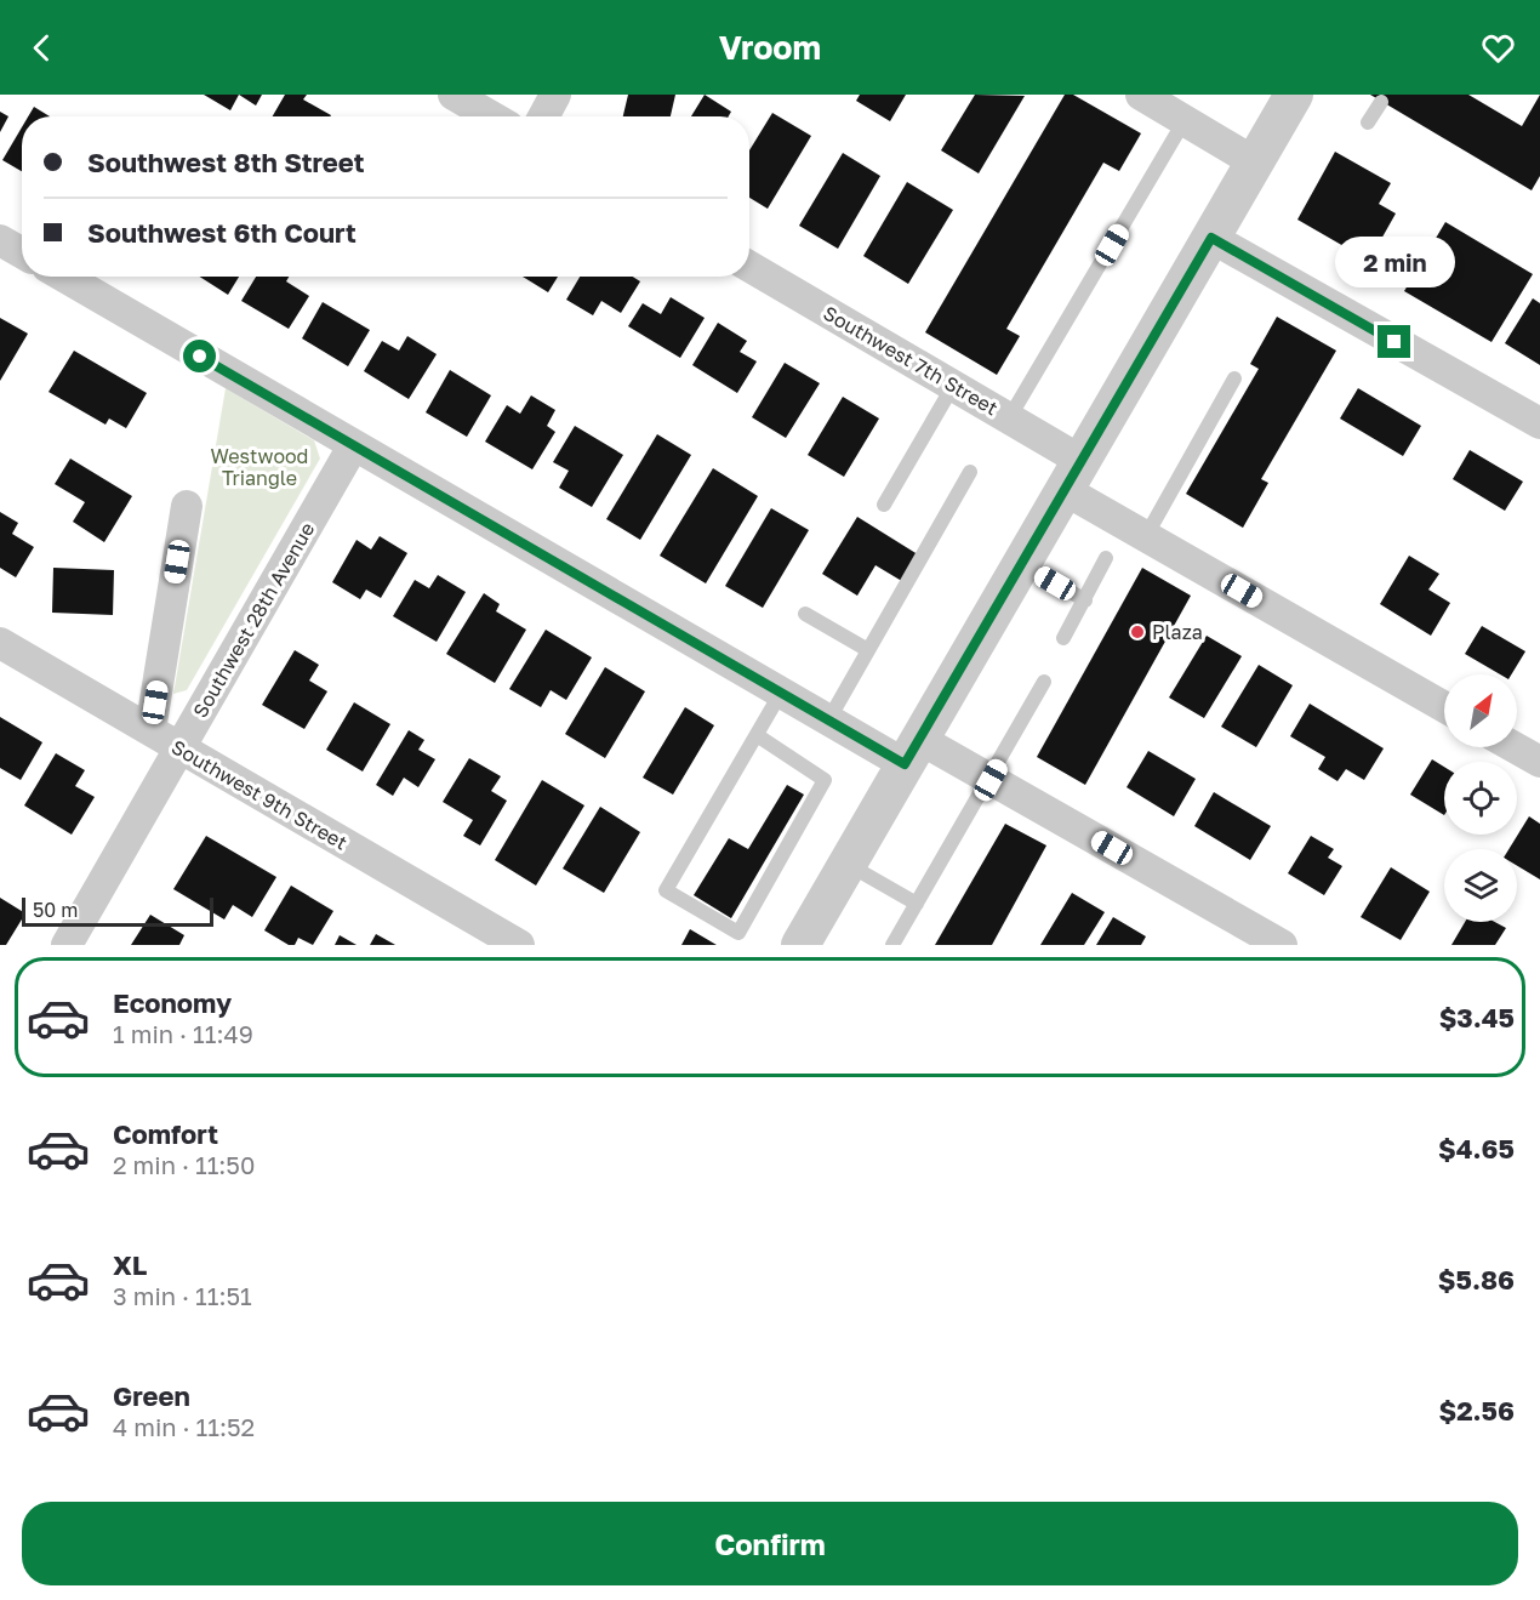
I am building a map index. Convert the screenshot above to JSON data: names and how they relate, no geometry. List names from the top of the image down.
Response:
{
  "streets": {
    "street": ["Southwest 7th Street", "Southwest 28th Avenue", "Southwest 9th Street"]
  },
  "crossings": [
    ["Southwest 28th Avenue", "Southwest 9th Street"]
  ],
  "parks": ["Westwood Triangle"],
  "places": ["Plaza"],
  "scale_bar": "50 m",
  "north": "top right",
  "page": {
    "header": "Vroom",
    "banner": ["Southwest 8th Street", "Southwest 6th Court"],
    "bubble": "2 min",
    "scale": "50 m",
    "list": [
      {
        "name": "Economy",
        "note": "1 min · 11:49",
        "value": "$3.45"
      },
      {
        "name": "Comfort",
        "note": "2 min · 11:50",
        "value": "$4.65"
      },
      {
        "name": "XL",
        "note": "3 min · 11:51",
        "value": "$5.86"
      },
      {
        "name": "Green",
        "note": "4 min · 11:52",
        "value": "$2.56"
      }
    ],
    "buttons": "Confirm"
  }
}
